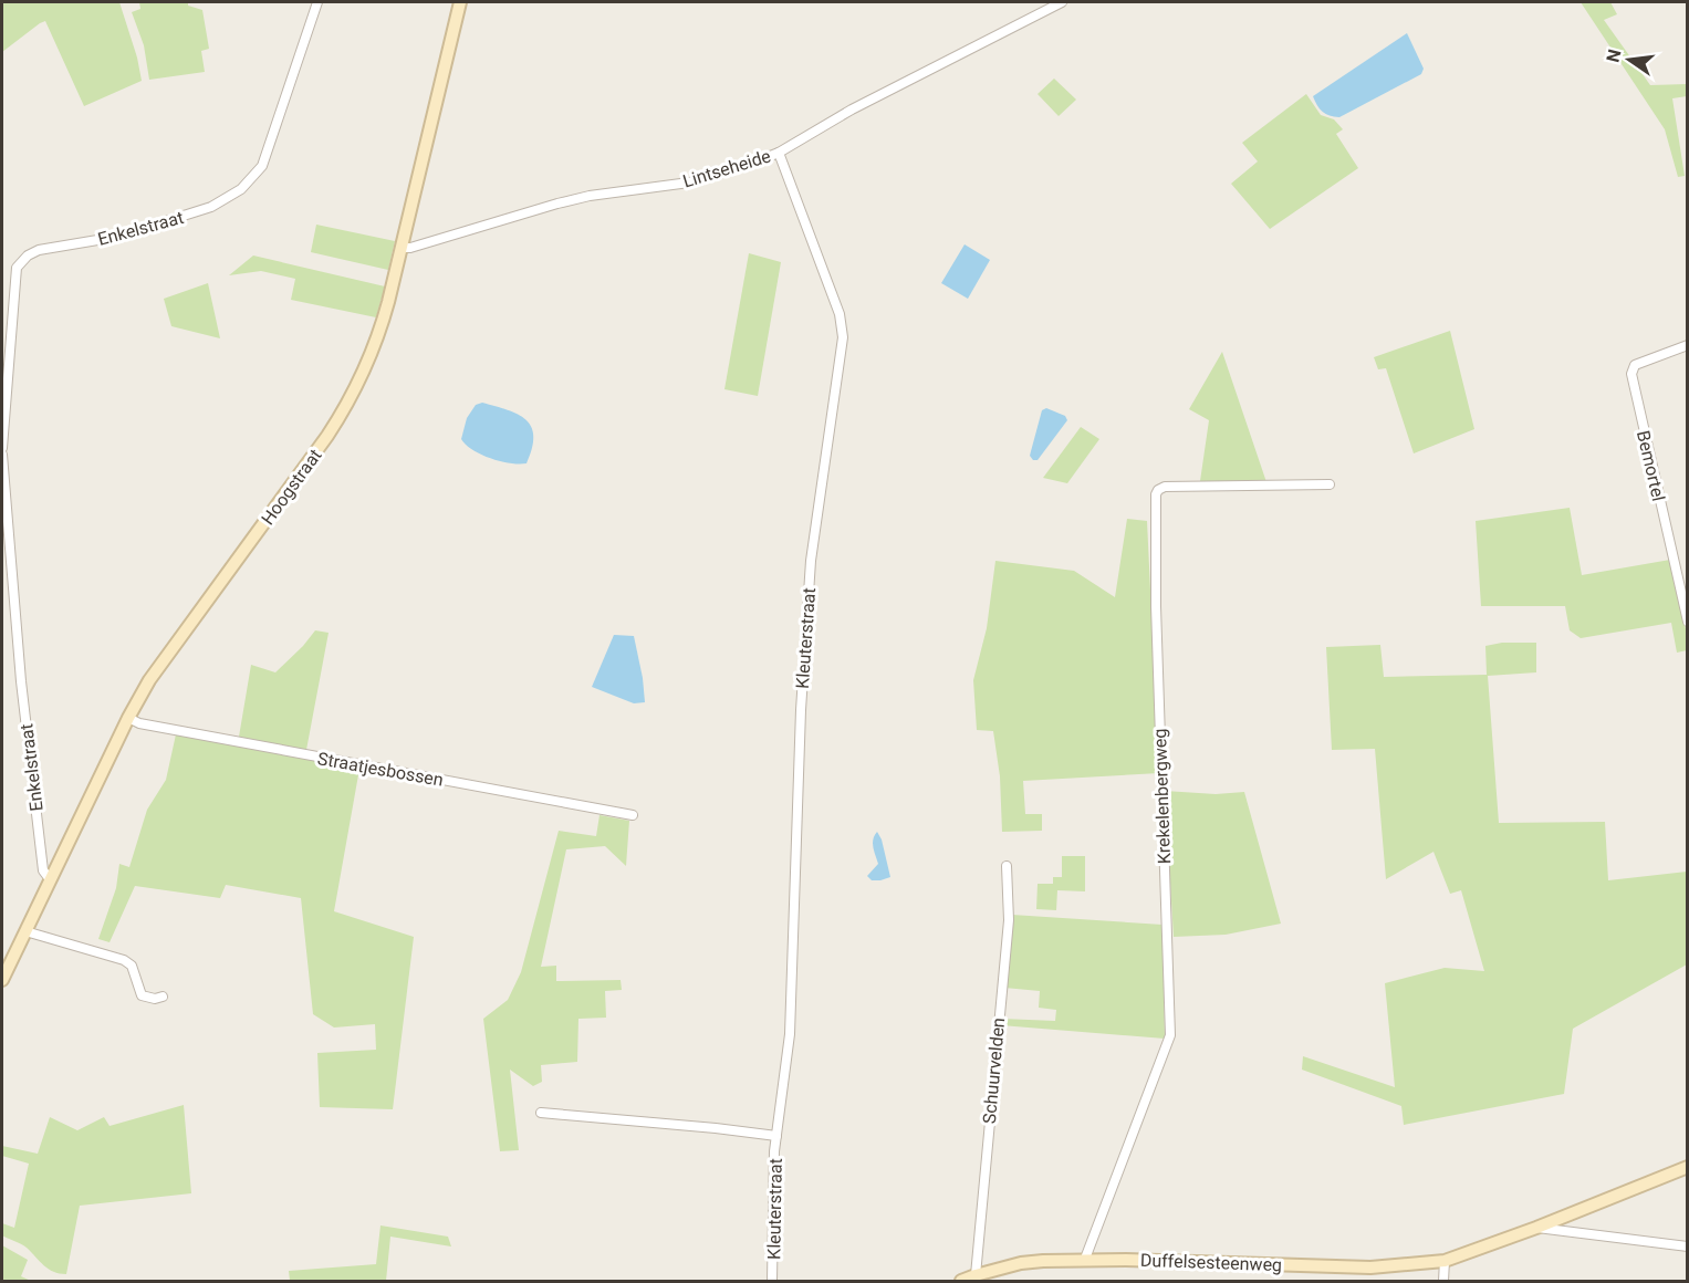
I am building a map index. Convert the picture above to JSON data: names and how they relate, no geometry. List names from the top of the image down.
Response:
{
  "streets": {
    "street": [
      "Lintseheide",
      "Enkelstraat",
      "Bemortel",
      "Hoogstraat",
      "Kleuterstraat",
      "Straatjesbossen",
      "Krekelenbergweg",
      "Schuurvelden",
      "Duffelsesteenweg"
    ]
  },
  "crossings": [
    ["Lintseheide", "Hoogstraat"],
    ["Lintseheide", "Kleuterstraat"],
    ["Enkelstraat", "Hoogstraat"],
    ["Hoogstraat", "Straatjesbossen"],
    ["Krekelenbergweg", "Duffelsesteenweg"],
    ["Schuurvelden", "Duffelsesteenweg"]
  ],
  "north": "left"
}
